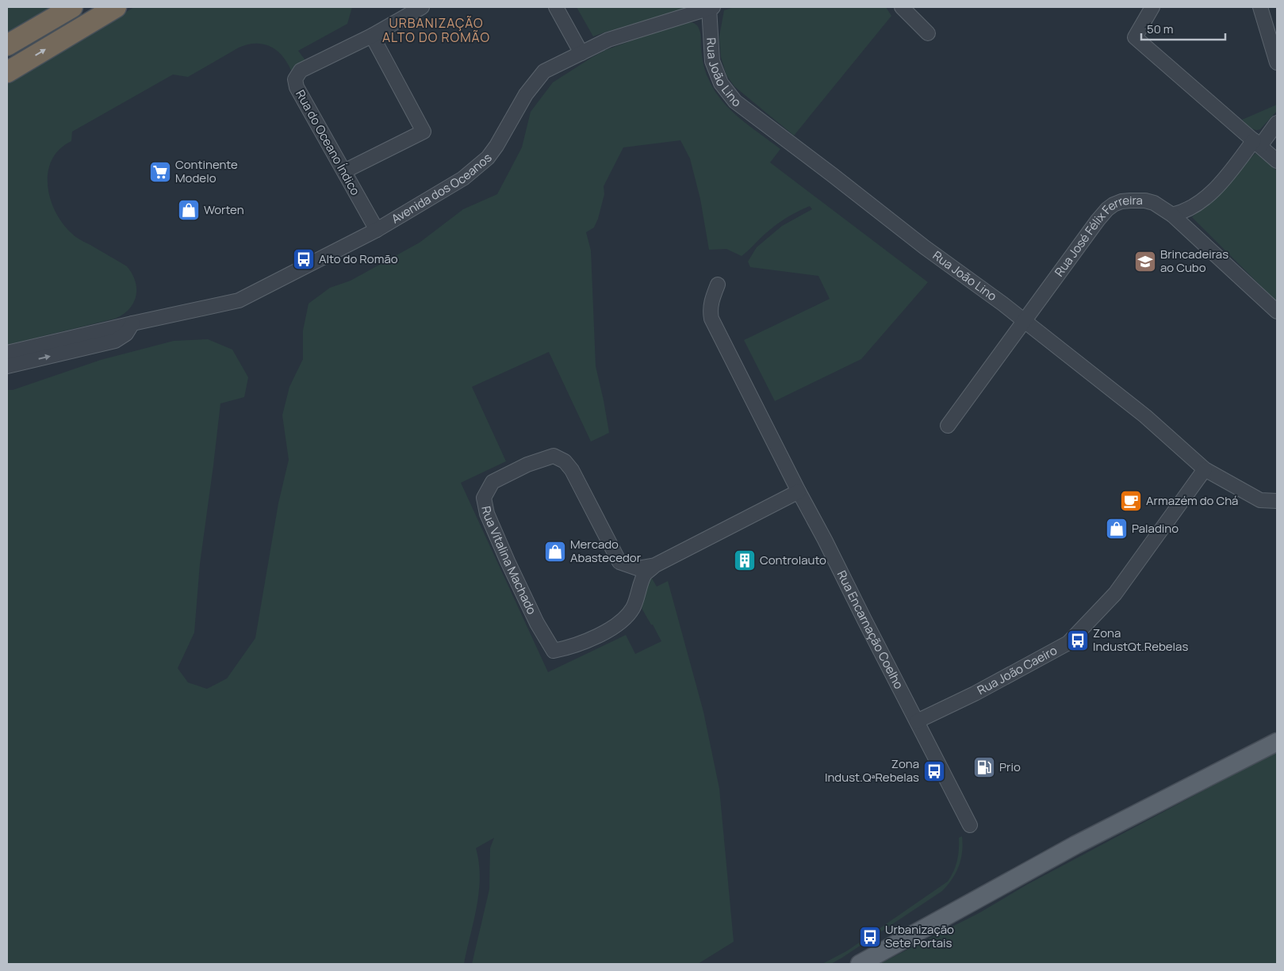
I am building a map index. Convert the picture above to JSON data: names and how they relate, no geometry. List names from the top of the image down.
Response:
{
  "streets": {
    "street": [
      "Rua João Lino",
      "Rua do Oceano Índico",
      "Avenida dos Oceanos",
      "Rua José Félix Ferreira",
      "Rua Vitalina Machado",
      "Rua Encarnação Coelho",
      "Rua João Caeiro"
    ]
  },
  "crossings": [
    ["Rua João Lino", "Avenida dos Oceanos"],
    ["Rua João Lino", "Rua José Félix Ferreira"],
    ["Rua João Lino", "Rua João Caeiro"],
    ["Rua do Oceano Índico", "Avenida dos Oceanos"],
    ["Rua Vitalina Machado", "Rua Encarnação Coelho"],
    ["Rua Encarnação Coelho", "Rua João Caeiro"]
  ],
  "districts": ["URBANIZAÇÃO ALTO DO ROMÃO"],
  "places": {
    "supermarket": ["Continente Modelo"],
    "shop": ["Worten", "Paladino", "Mercado Abastecedor"],
    "bus stop": [
      "Alto do Romão",
      "Zona IndustQt.Rebelas",
      "Zona Indust.QªRebelas",
      "Urbanização Sete Portais"
    ],
    "school or university": ["Brincadeiras ao Cubo"],
    "cafe": ["Armazém do Chá"],
    "building": ["Controlauto"],
    "fuel station": ["Prio"]
  },
  "scale_bar": "50 m"
}
